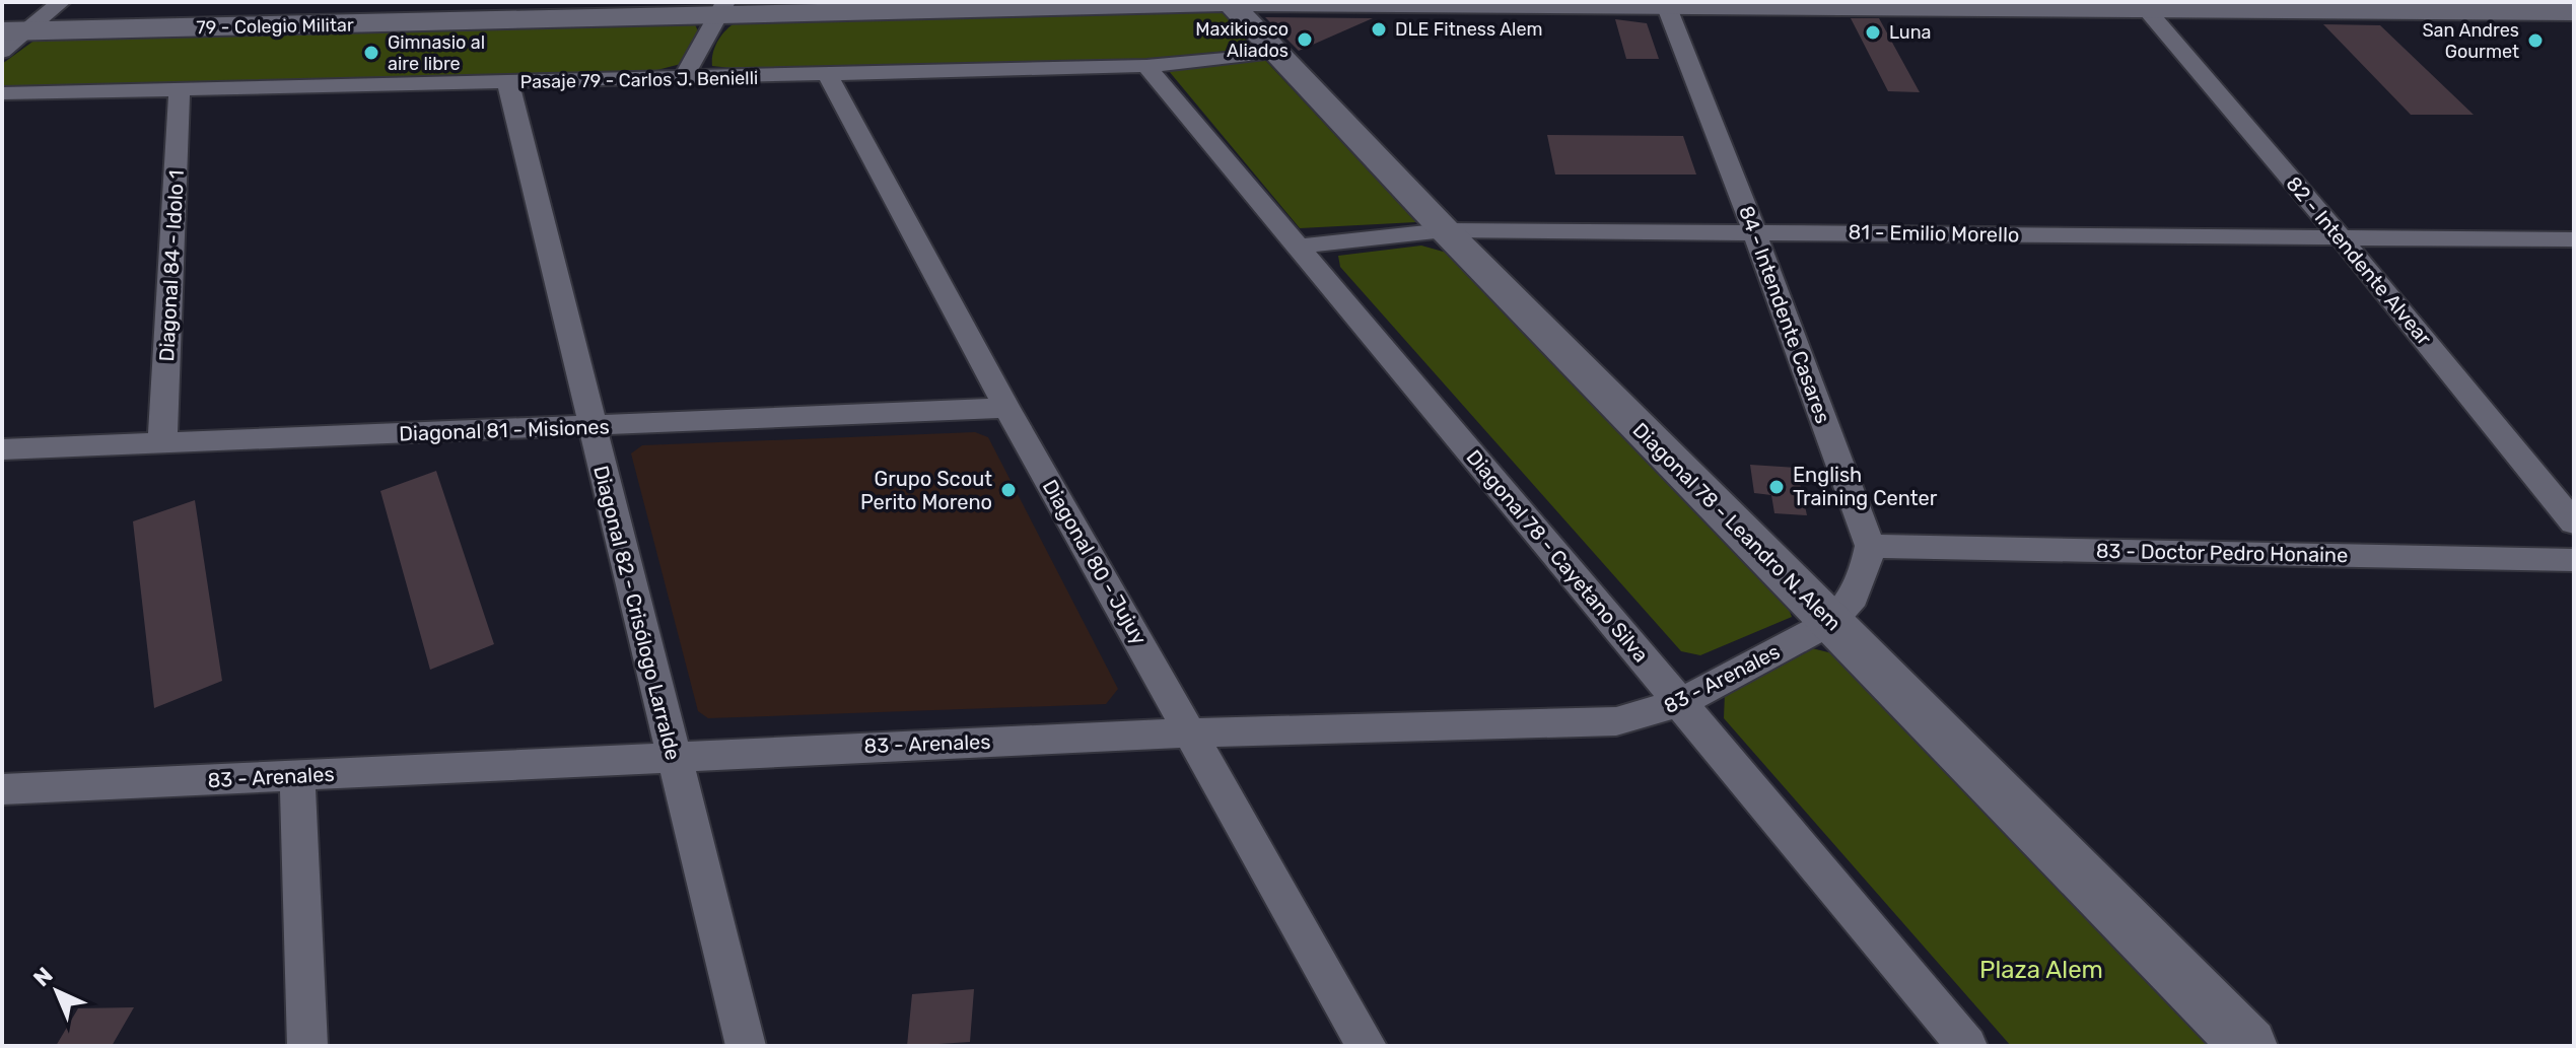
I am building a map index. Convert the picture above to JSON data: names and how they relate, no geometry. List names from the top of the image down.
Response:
{
  "streets": {
    "street": [
      "79 - Colegio Militar",
      "Pasaje 79 - Carlos J. Benielli",
      "81 - Emilio Morello",
      "82 - Intendente Alvear",
      "Diagonal 84 - Idolo 1",
      "84 - Intendente Casares",
      "Diagonal 81 - Misiones",
      "Diagonal 78 - Leandro N. Alem",
      "83 - Doctor Pedro Honaine",
      "Diagonal 78 - Cayetano Silva",
      "Diagonal 80 - Jujuy",
      "Diagonal 82 - Crisólogo Larralde",
      "83 - Arenales"
    ]
  },
  "crossings": [
    ["79 - Colegio Militar", "82 - Intendente Alvear"],
    ["79 - Colegio Militar", "84 - Intendente Casares"],
    ["79 - Colegio Militar", "Diagonal 78 - Leandro N. Alem"],
    ["Pasaje 79 - Carlos J. Benielli", "Diagonal 84 - Idolo 1"],
    ["Pasaje 79 - Carlos J. Benielli", "Diagonal 78 - Leandro N. Alem"],
    ["Pasaje 79 - Carlos J. Benielli", "Diagonal 78 - Cayetano Silva"],
    ["Pasaje 79 - Carlos J. Benielli", "Diagonal 80 - Jujuy"],
    ["Pasaje 79 - Carlos J. Benielli", "Diagonal 82 - Crisólogo Larralde"],
    ["81 - Emilio Morello", "82 - Intendente Alvear"],
    ["81 - Emilio Morello", "84 - Intendente Casares"],
    ["81 - Emilio Morello", "Diagonal 78 - Leandro N. Alem"],
    ["81 - Emilio Morello", "Diagonal 78 - Cayetano Silva"],
    ["Diagonal 84 - Idolo 1", "Diagonal 81 - Misiones"],
    ["84 - Intendente Casares", "83 - Doctor Pedro Honaine"],
    ["Diagonal 81 - Misiones", "Diagonal 80 - Jujuy"],
    ["Diagonal 81 - Misiones", "Diagonal 82 - Crisólogo Larralde"],
    ["Diagonal 78 - Leandro N. Alem", "83 - Arenales"],
    ["Diagonal 78 - Cayetano Silva", "83 - Arenales"],
    ["Diagonal 80 - Jujuy", "83 - Arenales"],
    ["Diagonal 82 - Crisólogo Larralde", "83 - Arenales"]
  ],
  "parks": ["Plaza Alem"],
  "places": [
    "DLE Fitness Alem",
    "Luna",
    "Maxikiosco Aliados",
    "San Andres Gourmet",
    "Gimnasio al aire libre",
    "English Training Center",
    "Grupo Scout Perito Moreno"
  ],
  "north": "top left"
}
